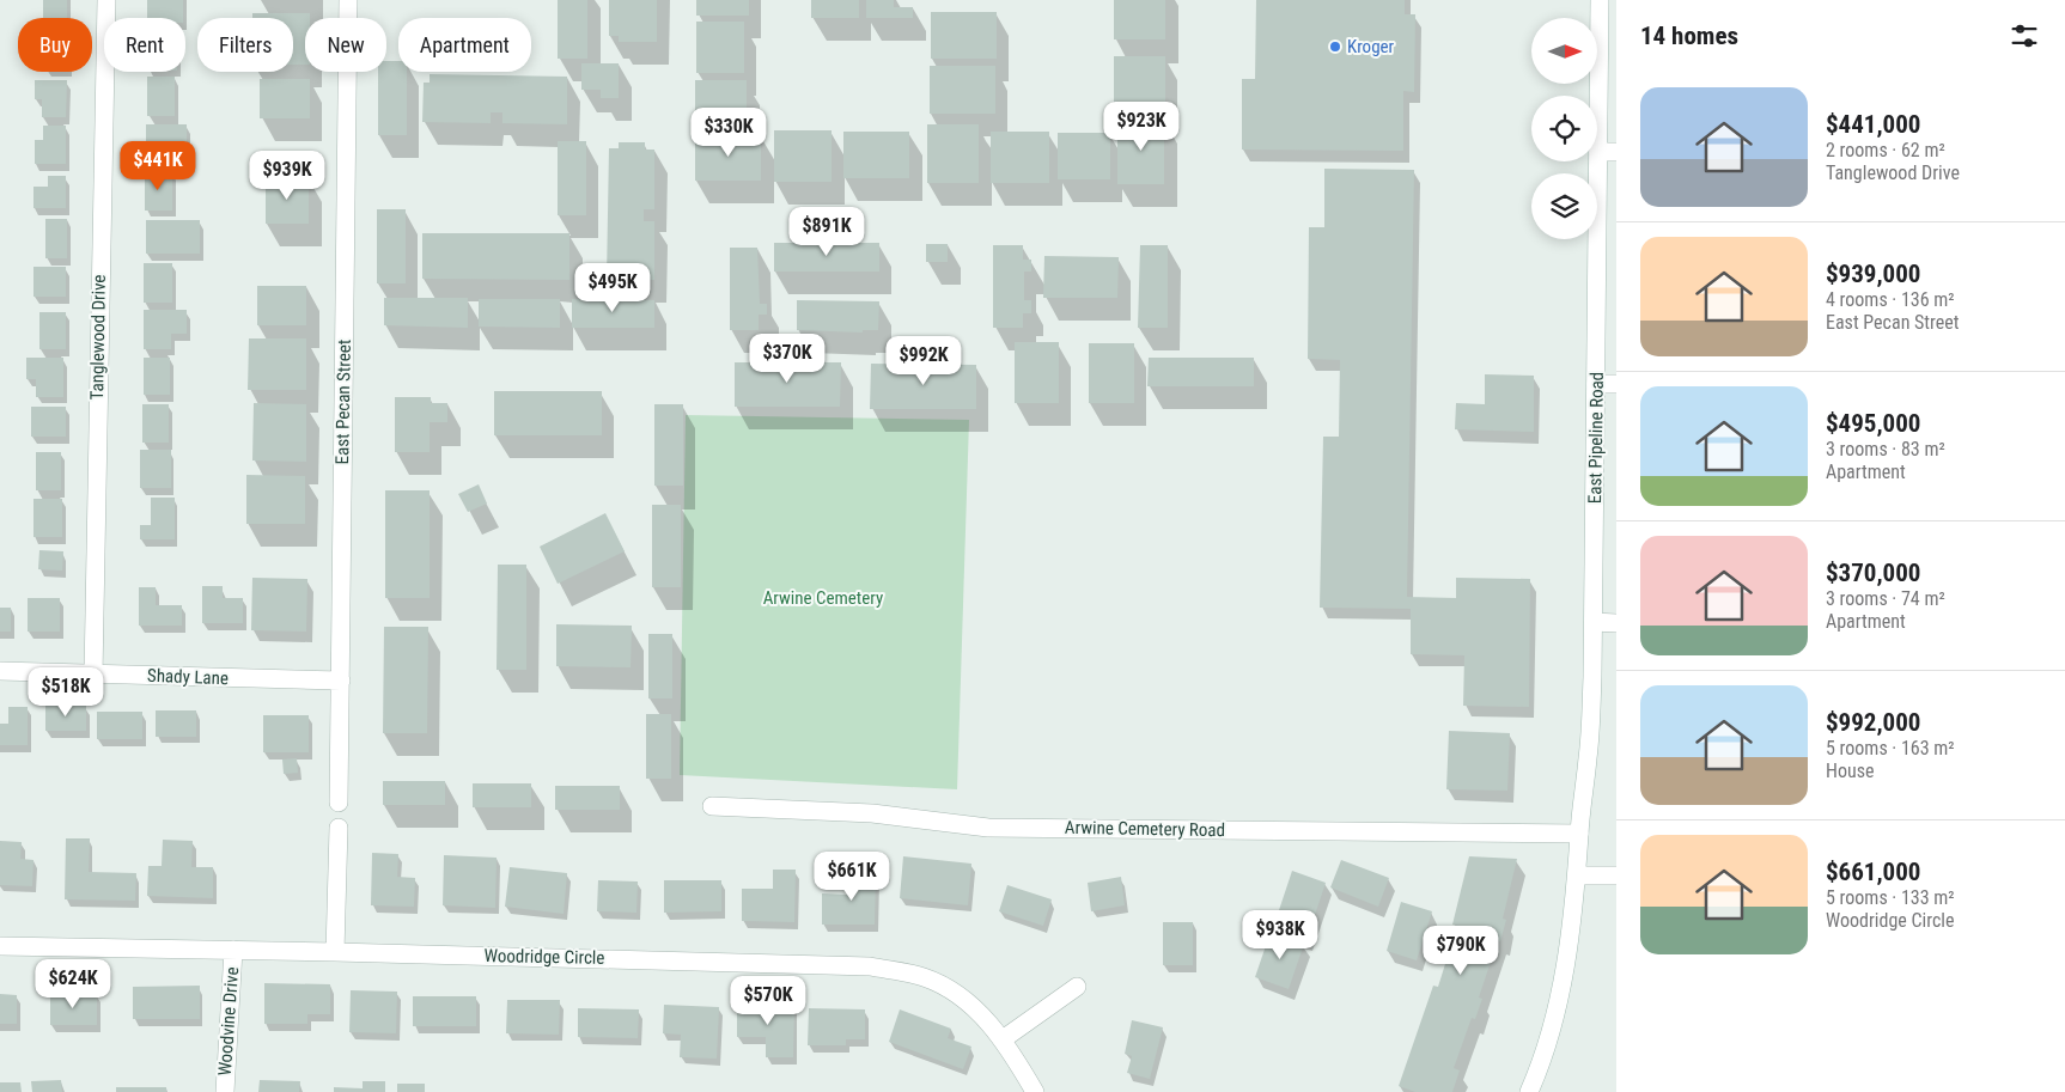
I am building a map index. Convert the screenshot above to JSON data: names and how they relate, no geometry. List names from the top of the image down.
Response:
{
  "streets": {
    "street": [
      "Tanglewood Drive",
      "East Pecan Street",
      "East Pipeline Road",
      "Shady Lane",
      "Arwine Cemetery Road",
      "Woodridge Circle",
      "Woodvine Drive"
    ]
  },
  "crossings": [
    ["Tanglewood Drive", "Shady Lane"],
    ["East Pecan Street", "Shady Lane"],
    ["East Pipeline Road", "Arwine Cemetery Road"],
    ["Woodridge Circle", "Woodvine Drive"]
  ],
  "parks": ["Arwine Cemetery"],
  "places": ["Kroger"],
  "north": "right",
  "page": {
    "heading": "14 homes",
    "chip": [
      "Buy",
      "Rent",
      "Filters",
      "New",
      "Apartment"
    ],
    "list": [
      {
        "name": "$441,000",
        "note": "2 rooms · 62 m² · Tanglewood Drive"
      },
      {
        "name": "$939,000",
        "note": "4 rooms · 136 m² · East Pecan Street"
      },
      {
        "name": "$495,000",
        "note": "3 rooms · 83 m² · Apartment"
      },
      {
        "name": "$370,000",
        "note": "3 rooms · 74 m² · Apartment"
      },
      {
        "name": "$992,000",
        "note": "5 rooms · 163 m² · House"
      },
      {
        "name": "$661,000",
        "note": "5 rooms · 133 m² · Woodridge Circle"
      }
    ],
    "price": [
      "$923K",
      "$330K",
      "$441K",
      "$939K",
      "$891K",
      "$495K",
      "$370K",
      "$992K",
      "$518K",
      "$661K",
      "$938K",
      "$790K",
      "$624K",
      "$570K"
    ]
  }
}
